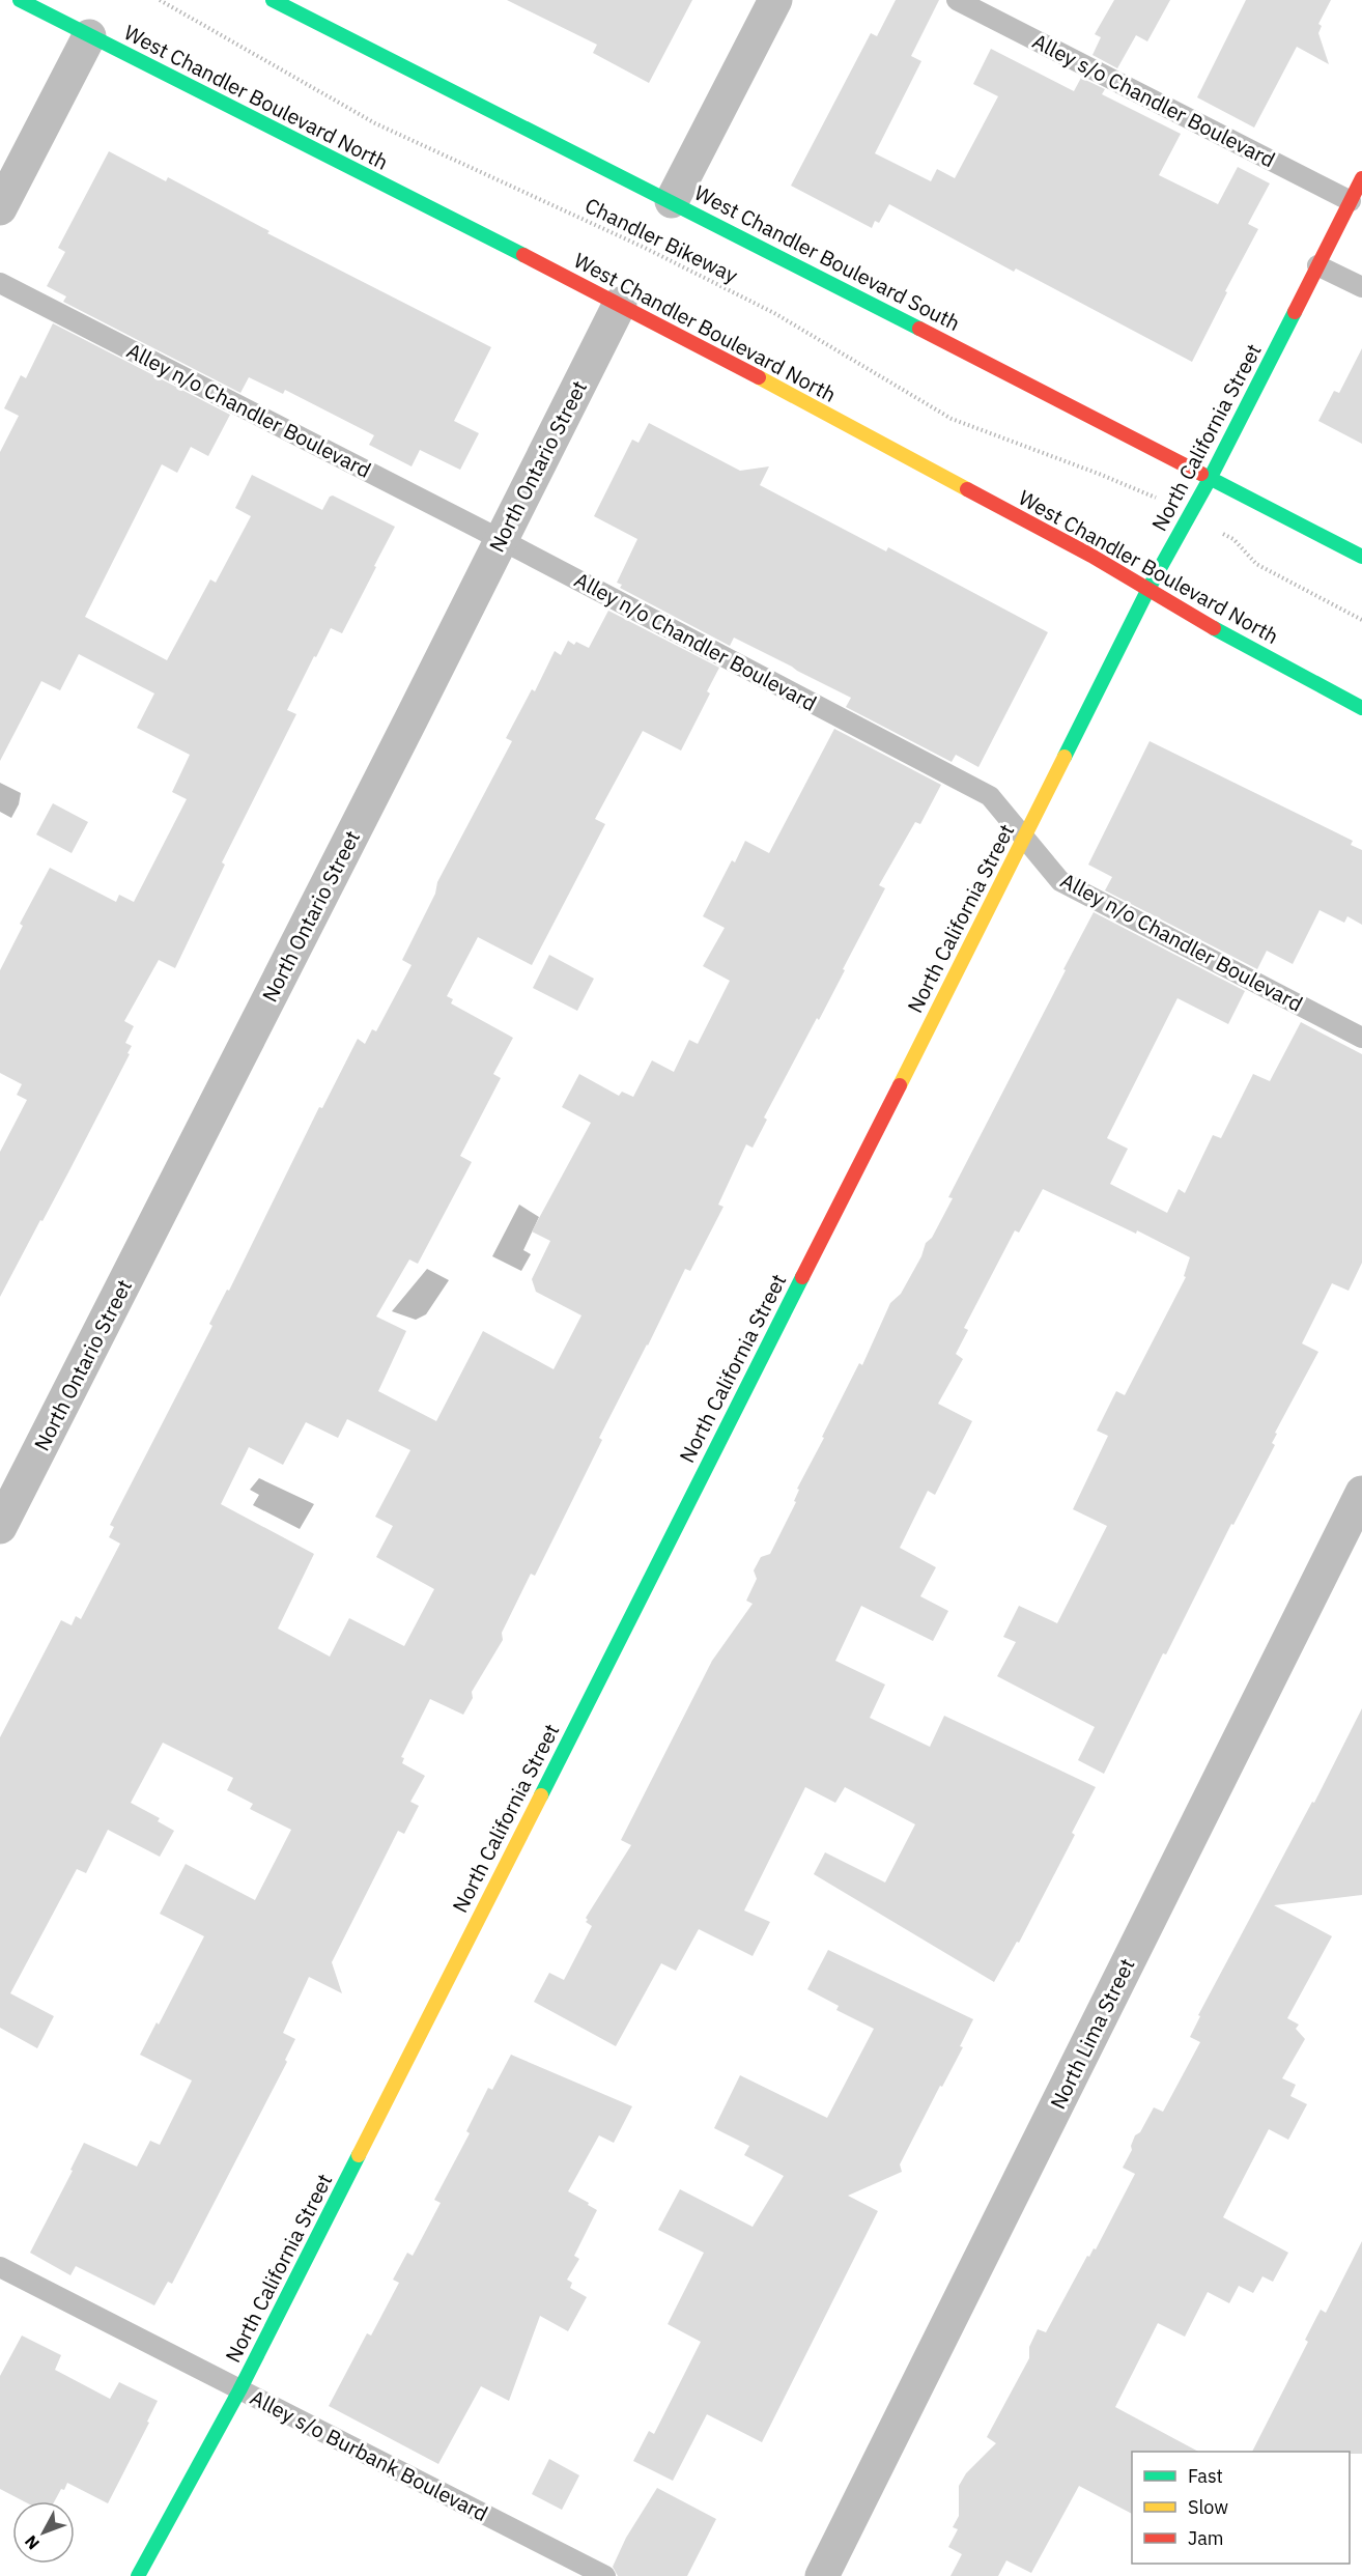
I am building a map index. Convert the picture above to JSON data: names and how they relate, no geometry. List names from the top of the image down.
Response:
{
  "streets": {
    "main road": ["West Chandler Boulevard North", "West Chandler Boulevard South", "North California Street"],
    "street": ["North Ontario Street", "North Lima Street"],
    "lane": ["Alley s/o Chandler Boulevard", "Alley n/o Chandler Boulevard", "Alley s/o Burbank Boulevard"],
    "path": ["Chandler Bikeway"]
  },
  "crossings": [
    ["West Chandler Boulevard North", "North California Street"],
    ["West Chandler Boulevard North", "North Ontario Street"],
    ["Alley s/o Chandler Boulevard", "North California Street"],
    ["West Chandler Boulevard South", "North California Street"],
    ["Alley n/o Chandler Boulevard", "North California Street"],
    ["Alley n/o Chandler Boulevard", "North Ontario Street"],
    ["North California Street", "Alley s/o Burbank Boulevard"]
  ],
  "legend": ["Fast", "Slow", "Jam"],
  "north": "bottom left"
}
